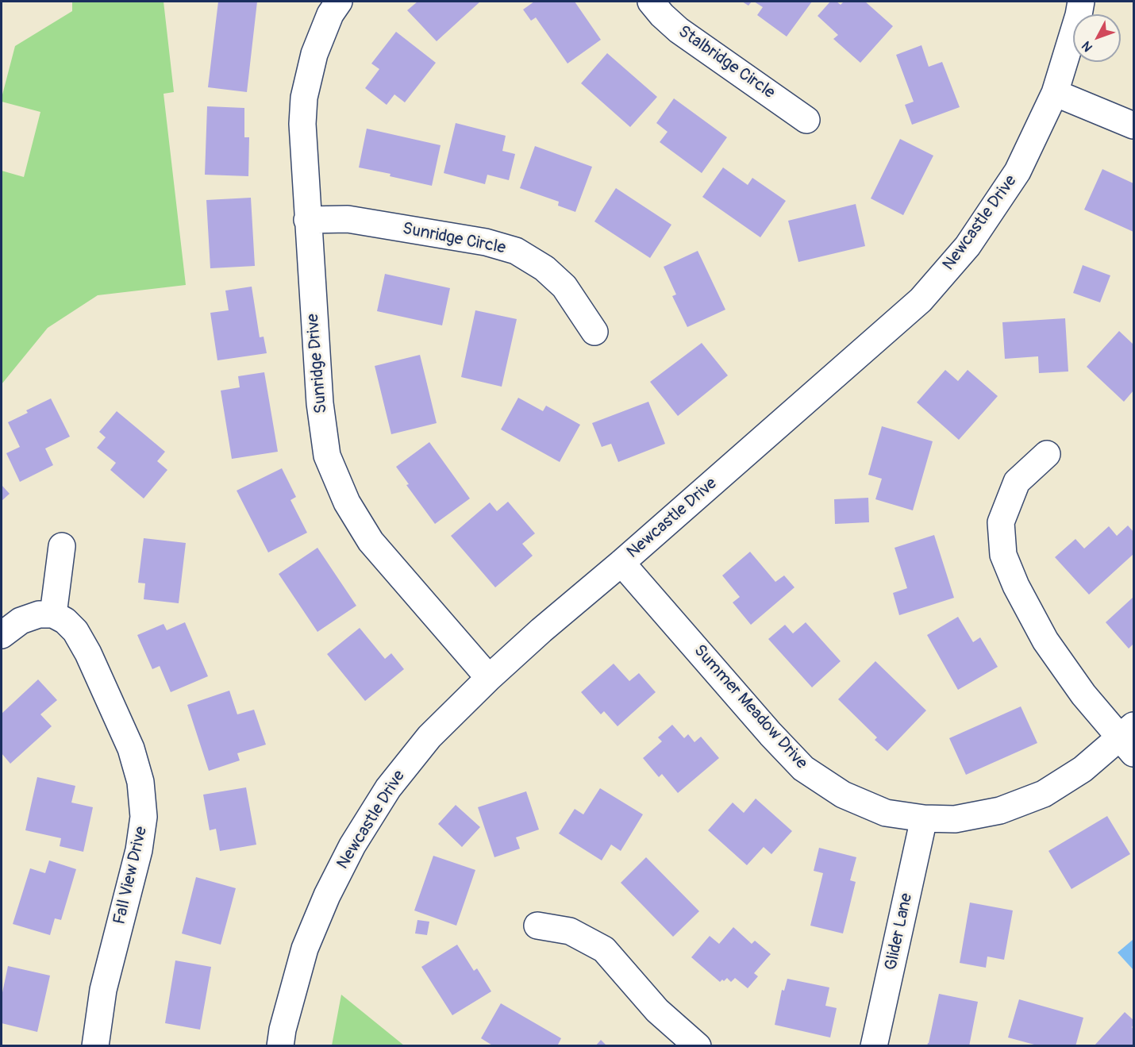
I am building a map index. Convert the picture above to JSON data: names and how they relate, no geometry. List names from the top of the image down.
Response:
{
  "streets": {
    "street": [
      "Stalbridge Circle",
      "Newcastle Drive",
      "Sunridge Circle",
      "Sunridge Drive",
      "Summer Meadow Drive",
      "Fall View Drive",
      "Glider Lane"
    ]
  },
  "crossings": [
    ["Newcastle Drive", "Sunridge Drive"],
    ["Newcastle Drive", "Summer Meadow Drive"],
    ["Sunridge Circle", "Sunridge Drive"],
    ["Summer Meadow Drive", "Glider Lane"]
  ],
  "north": "bottom left"
}
